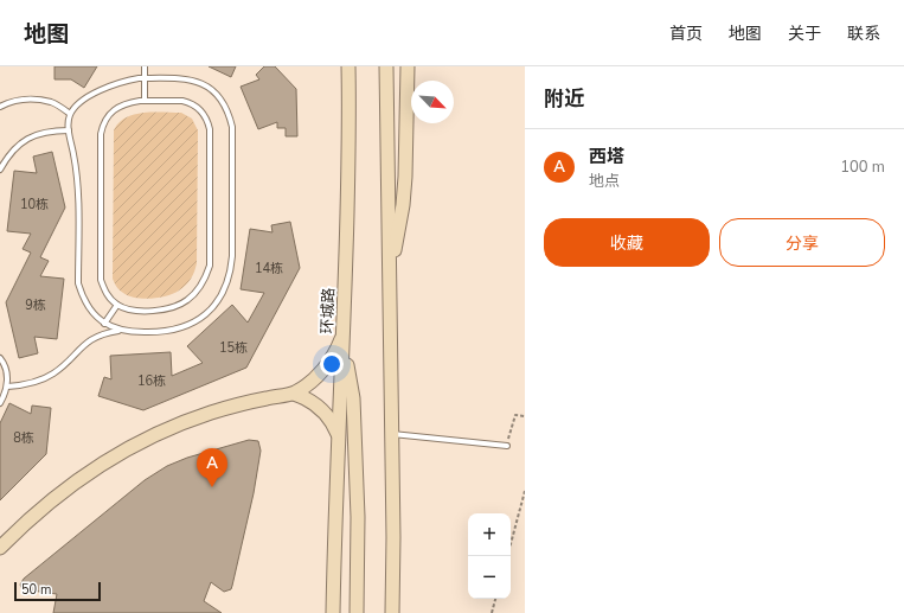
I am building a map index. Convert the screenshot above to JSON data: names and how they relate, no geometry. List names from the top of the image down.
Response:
{
  "streets": {
    "main road": ["环城路"]
  },
  "house_numbers": [
    "10栋",
    "14栋",
    "9栋",
    "15栋",
    "16栋",
    "8栋"
  ],
  "scale_bar": "50 m",
  "north": "bottom right",
  "page": {
    "header": "地图",
    "nav": [
      "首页",
      "地图",
      "关于",
      "联系"
    ],
    "heading": "附近",
    "list": [
      {
        "mark": "A",
        "name": "西塔",
        "note": "地点",
        "value": "100 m"
      }
    ],
    "buttons": ["收藏", "分享"],
    "pins": "A",
    "map_buttons": ["+", "−"],
    "scale": "50 m"
  }
}
